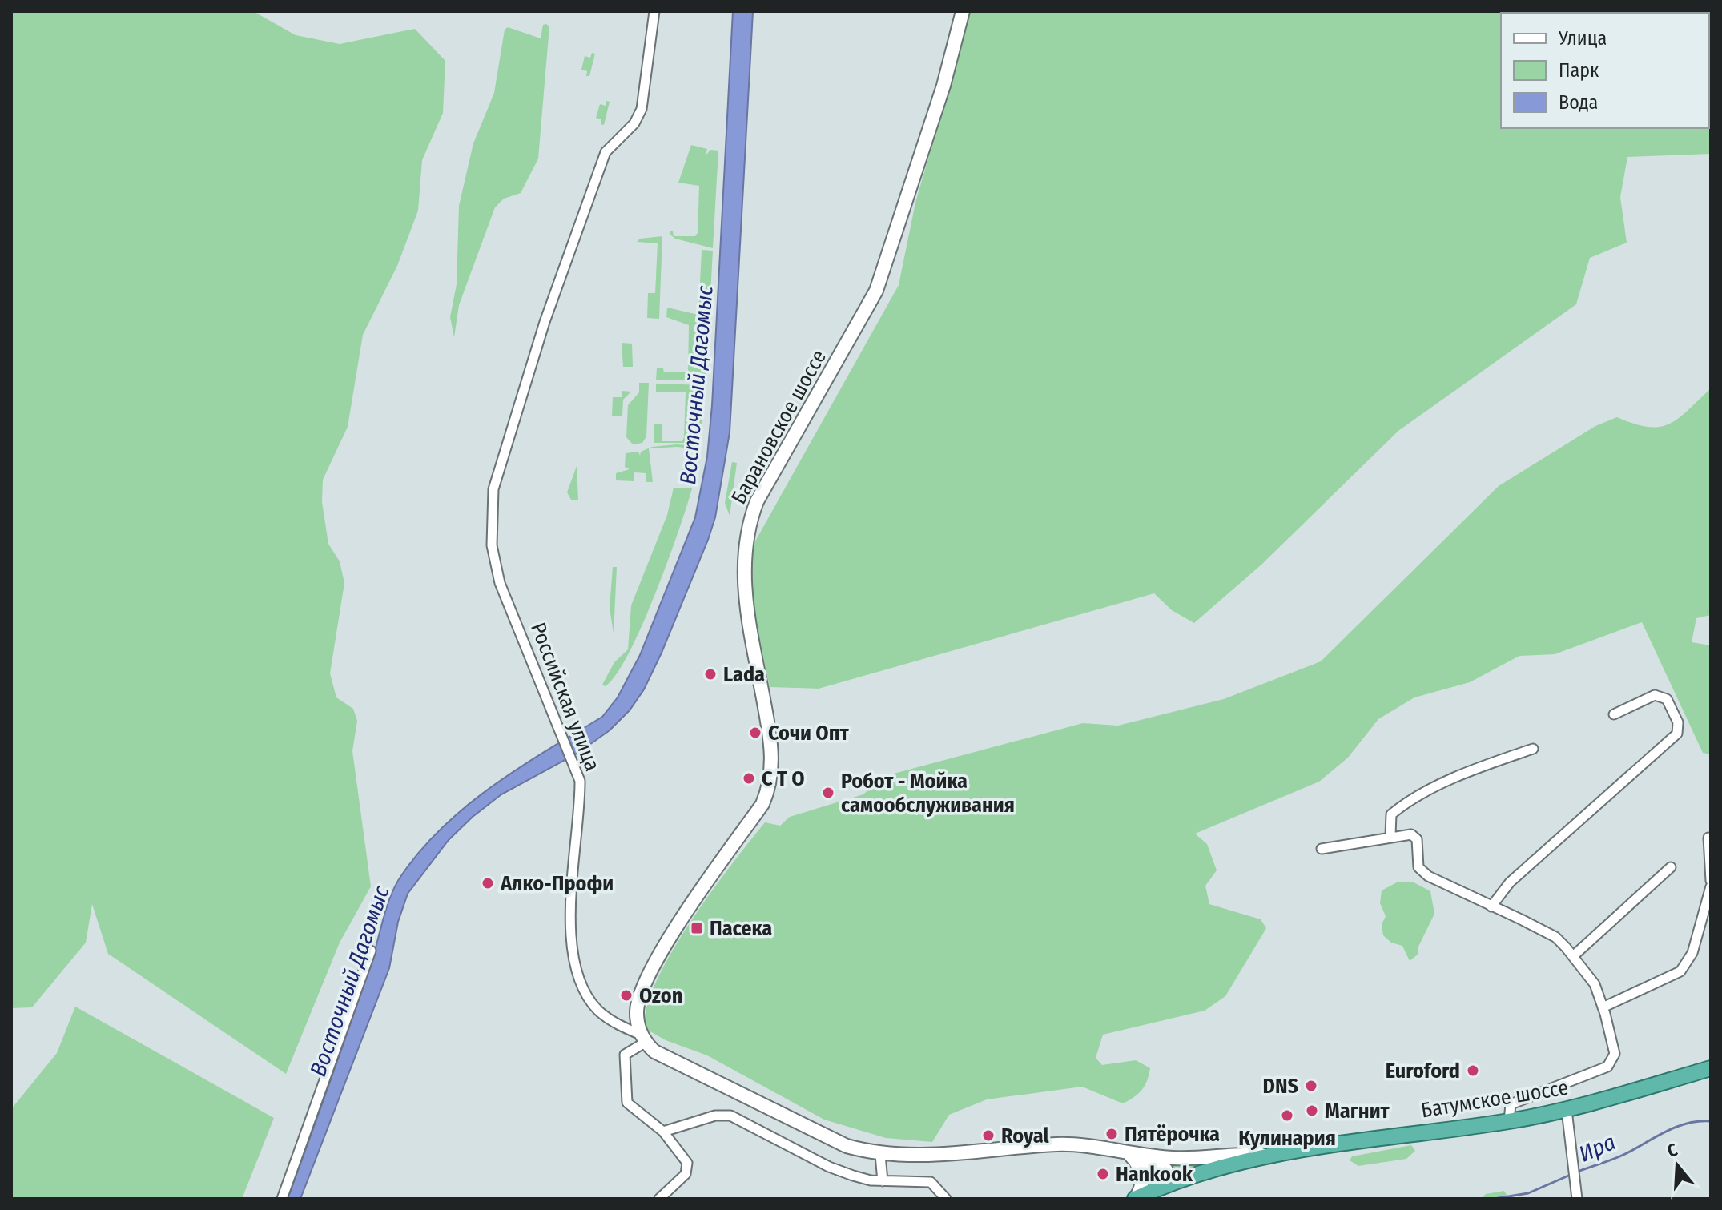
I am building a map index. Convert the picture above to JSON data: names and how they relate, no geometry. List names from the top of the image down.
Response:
{
  "streets": {
    "highway": ["Батумское шоссе"],
    "main road": ["Барановское шоссе", "Российская улица"]
  },
  "crossings": [
    ["Барановское шоссе", "Российская улица"],
    ["Российская улица", "Батумское шоссе"]
  ],
  "water": ["Восточный Дагомыс", "Ира"],
  "places": {
    "other": [
      "Lada",
      "Сочи Опт",
      "С Т О",
      "Робот - Мойка самообслуживания",
      "Алко-Профи",
      "Ozon",
      "Euroford",
      "DNS",
      "Магнит",
      "Кулинария",
      "Пятёрочка",
      "Royal",
      "Hankook"
    ],
    "transit": ["Пасека"]
  },
  "legend": ["Улица", "Парк", "Вода"],
  "north": "top"
}
